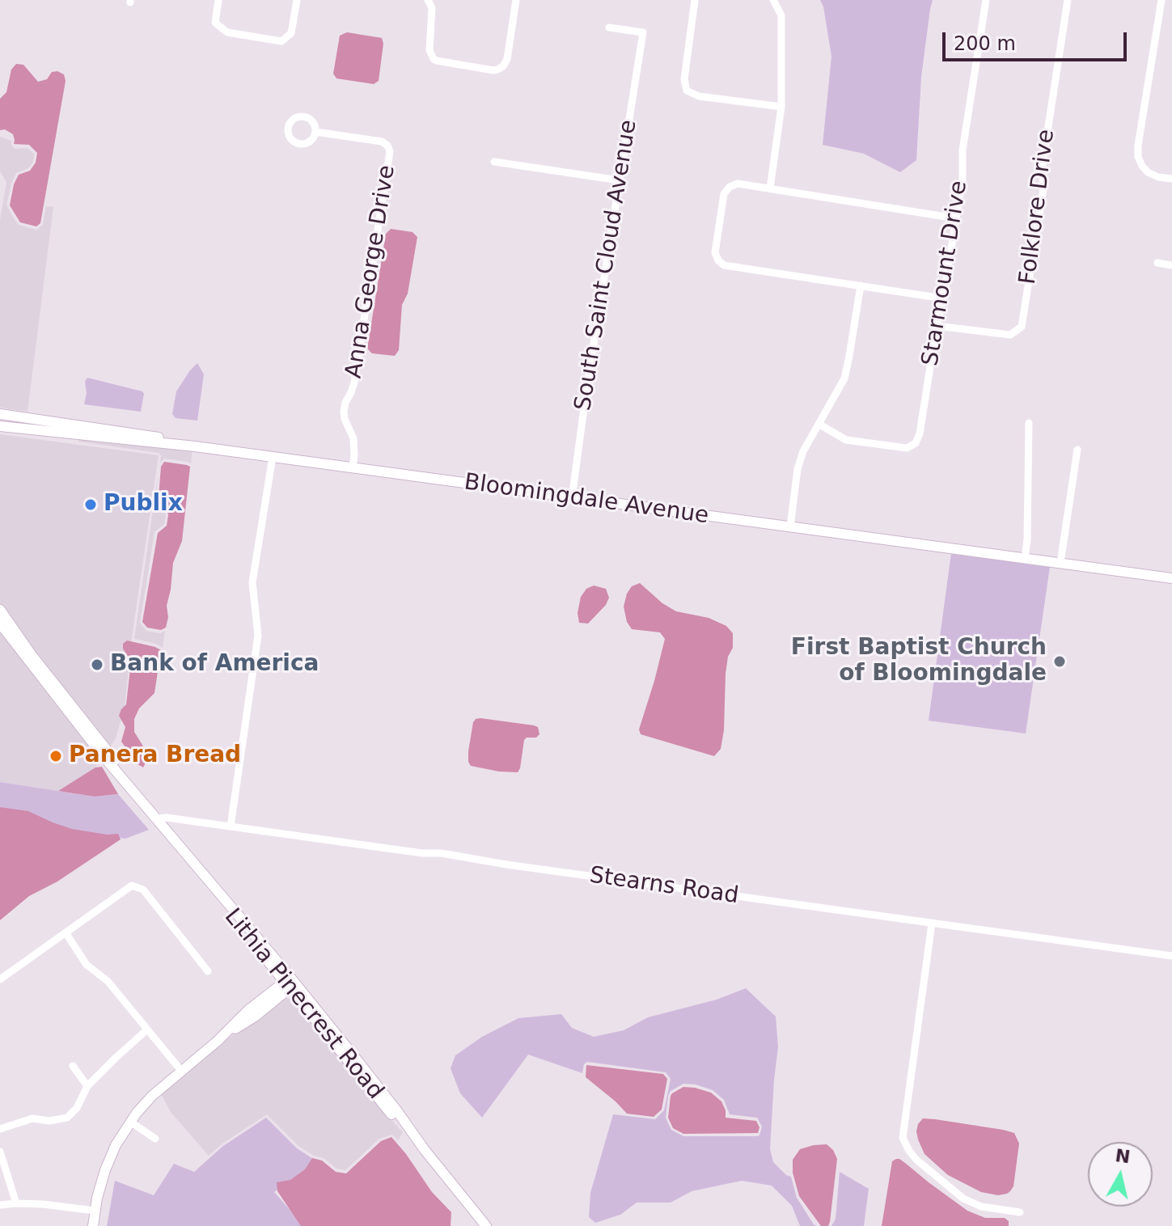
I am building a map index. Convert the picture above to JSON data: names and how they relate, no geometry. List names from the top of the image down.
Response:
{
  "streets": {
    "main road": ["Bloomingdale Avenue", "Lithia Pinecrest Road"],
    "street": [
      "Folklore Drive",
      "South Saint Cloud Avenue",
      "Anna George Drive",
      "Starmount Drive",
      "Stearns Road"
    ]
  },
  "crossings": [
    ["Folklore Drive", "Starmount Drive"],
    ["South Saint Cloud Avenue", "Bloomingdale Avenue"],
    ["Anna George Drive", "Bloomingdale Avenue"],
    ["Stearns Road", "Lithia Pinecrest Road"]
  ],
  "places": [
    "Publix",
    "First Baptist Church of Bloomingdale",
    "Bank of America",
    "Panera Bread"
  ],
  "scale_bar": "200 m",
  "north": "top"
}
